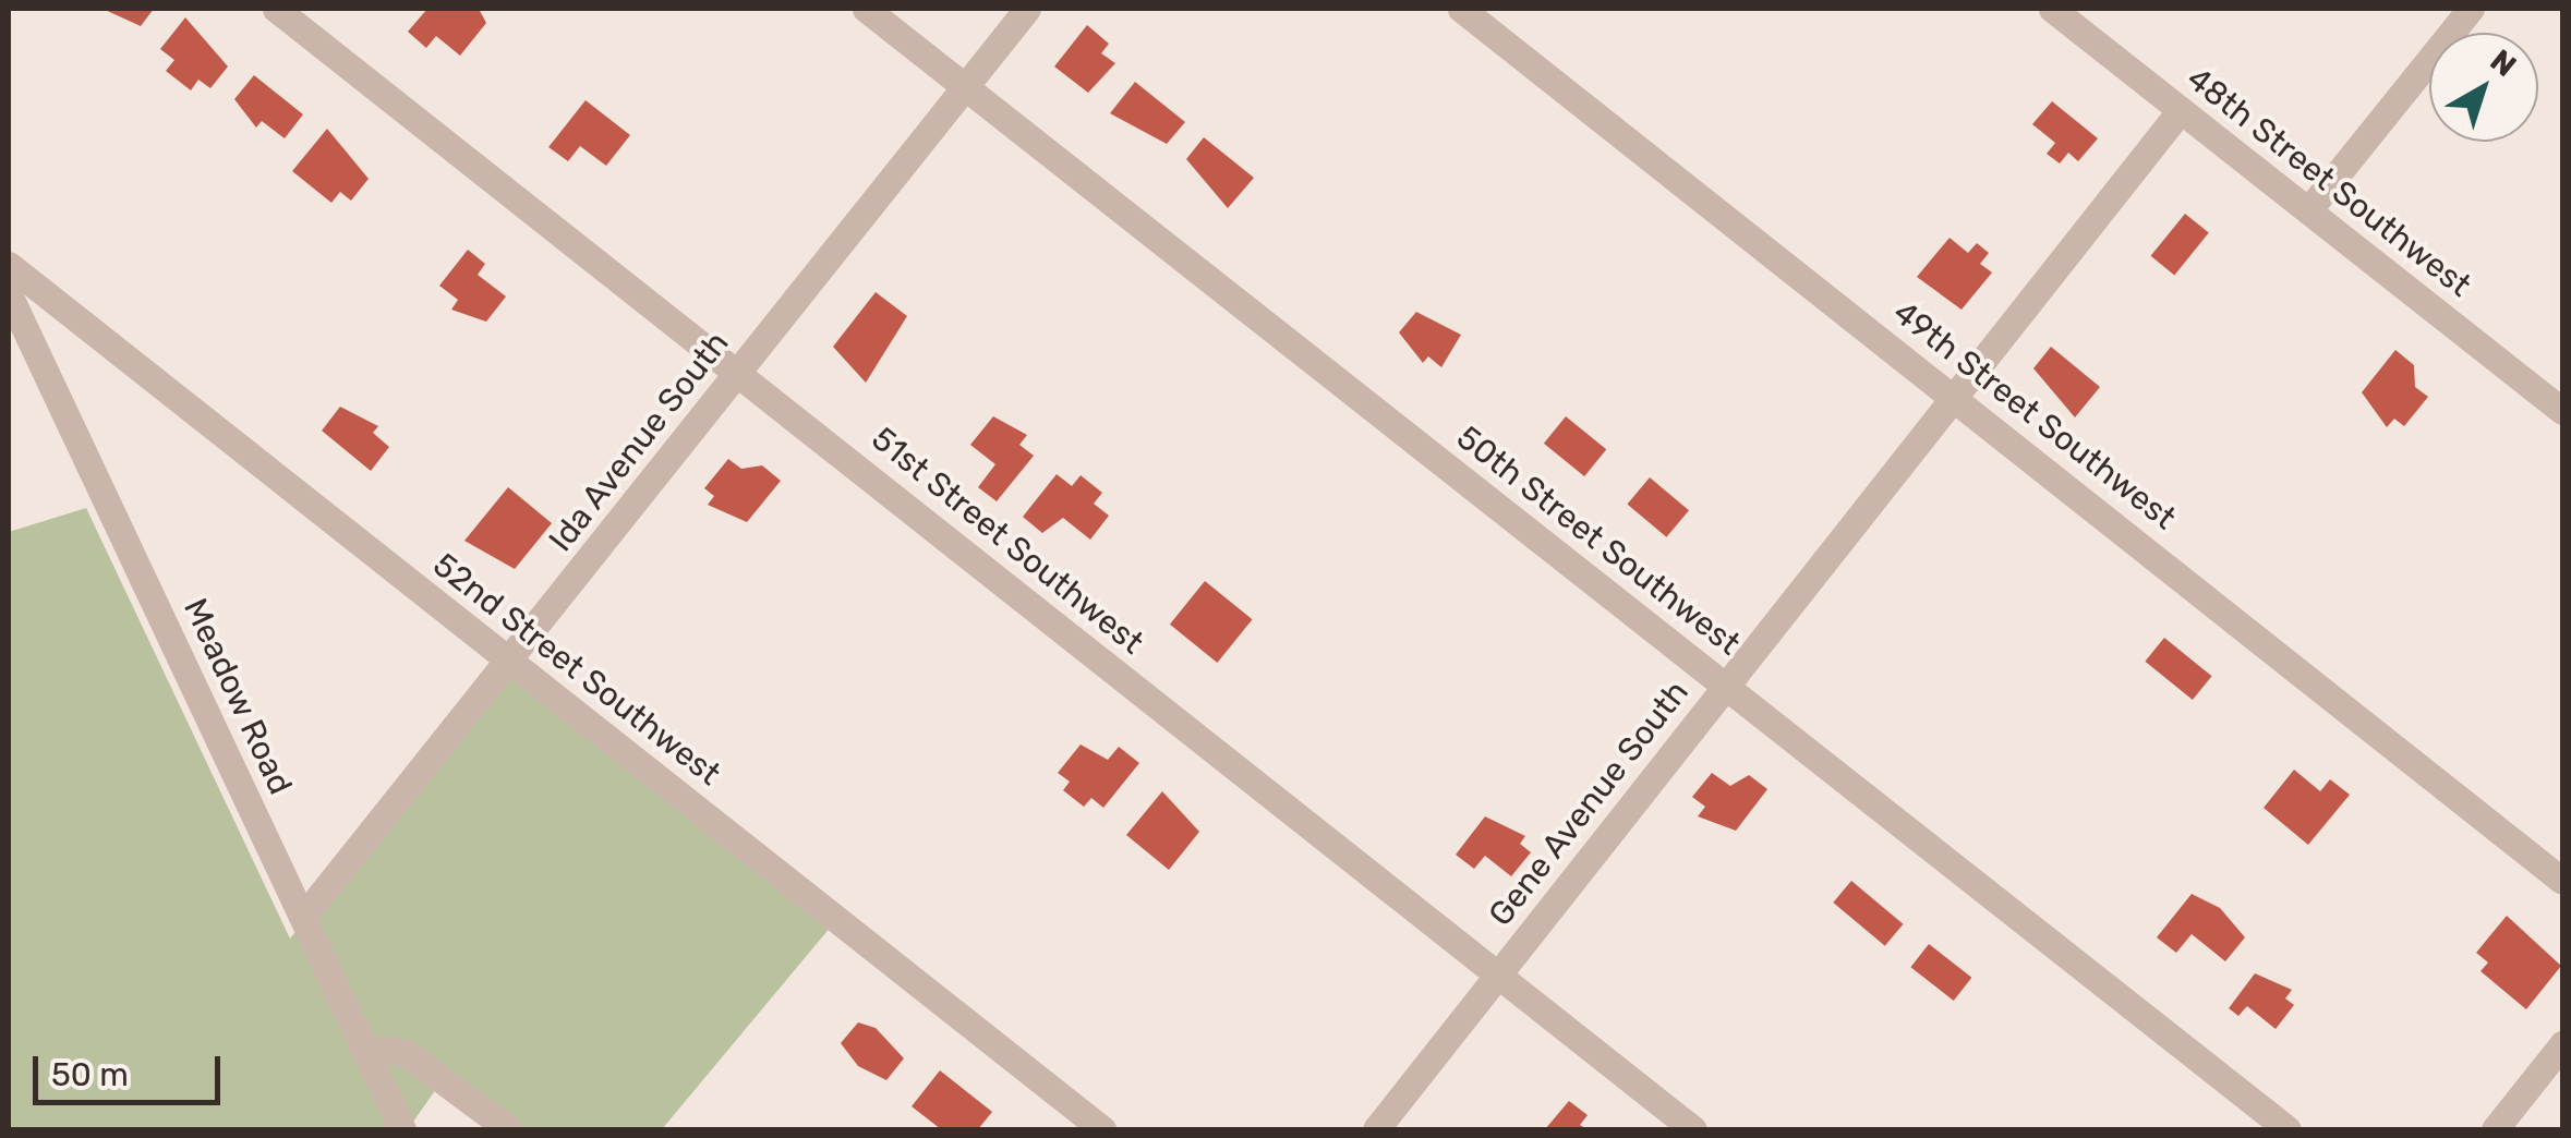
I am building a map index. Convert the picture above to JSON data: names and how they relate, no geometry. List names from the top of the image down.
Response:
{
  "streets": {
    "street": [
      "48th Street Southwest",
      "49th Street Southwest",
      "Ida Avenue South",
      "51st Street Southwest",
      "50th Street Southwest",
      "52nd Street Southwest",
      "Meadow Road",
      "Gene Avenue South"
    ]
  },
  "crossings": [
    ["48th Street Southwest", "Gene Avenue South"],
    ["49th Street Southwest", "Gene Avenue South"],
    ["Ida Avenue South", "51st Street Southwest"],
    ["Ida Avenue South", "50th Street Southwest"],
    ["Ida Avenue South", "52nd Street Southwest"],
    ["Ida Avenue South", "Meadow Road"],
    ["51st Street Southwest", "Gene Avenue South"],
    ["50th Street Southwest", "Gene Avenue South"]
  ],
  "scale_bar": "50 m",
  "north": "top right"
}
